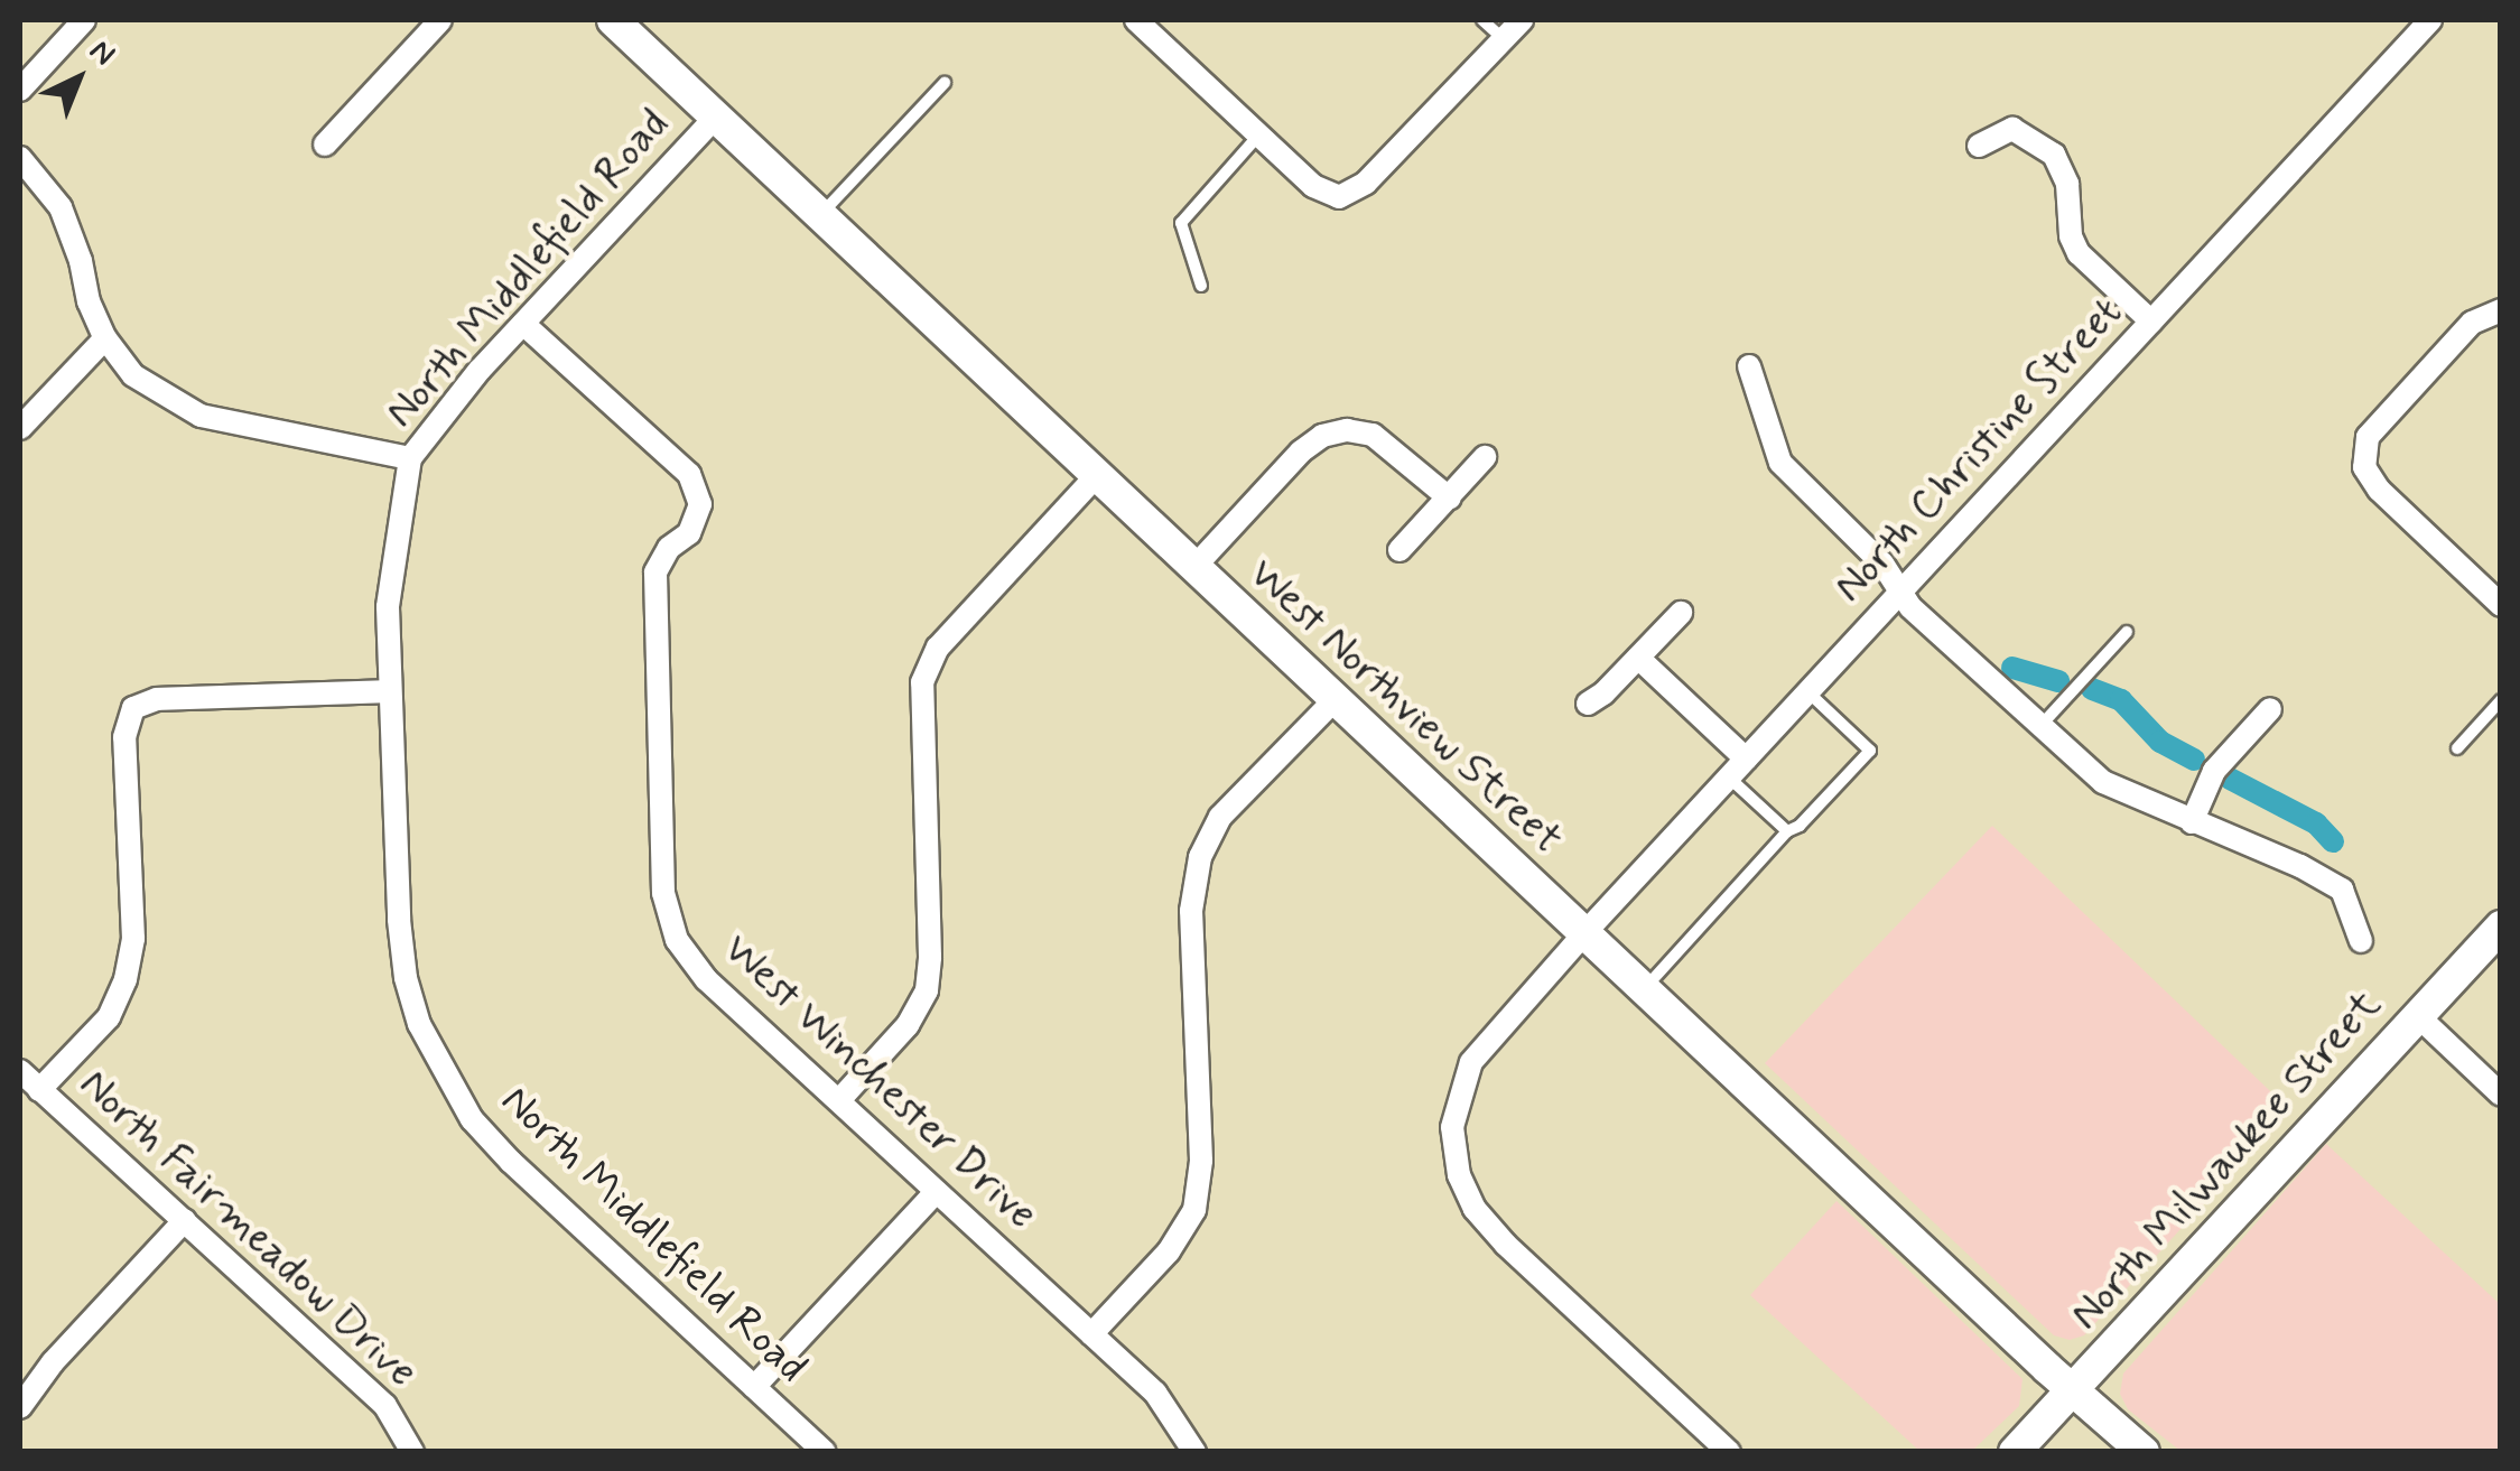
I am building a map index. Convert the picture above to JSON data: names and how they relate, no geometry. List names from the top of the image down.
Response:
{
  "streets": {
    "street": [
      "North Middlefield Road",
      "North Christine Street",
      "West Northview Street",
      "West Winchester Drive",
      "North Milwaukee Street",
      "North Fairmeadow Drive"
    ]
  },
  "crossings": [
    ["North Middlefield Road", "West Northview Street"],
    ["North Middlefield Road", "West Winchester Drive"],
    ["North Christine Street", "West Northview Street"],
    ["West Northview Street", "North Milwaukee Street"]
  ],
  "north": "top right"
}
